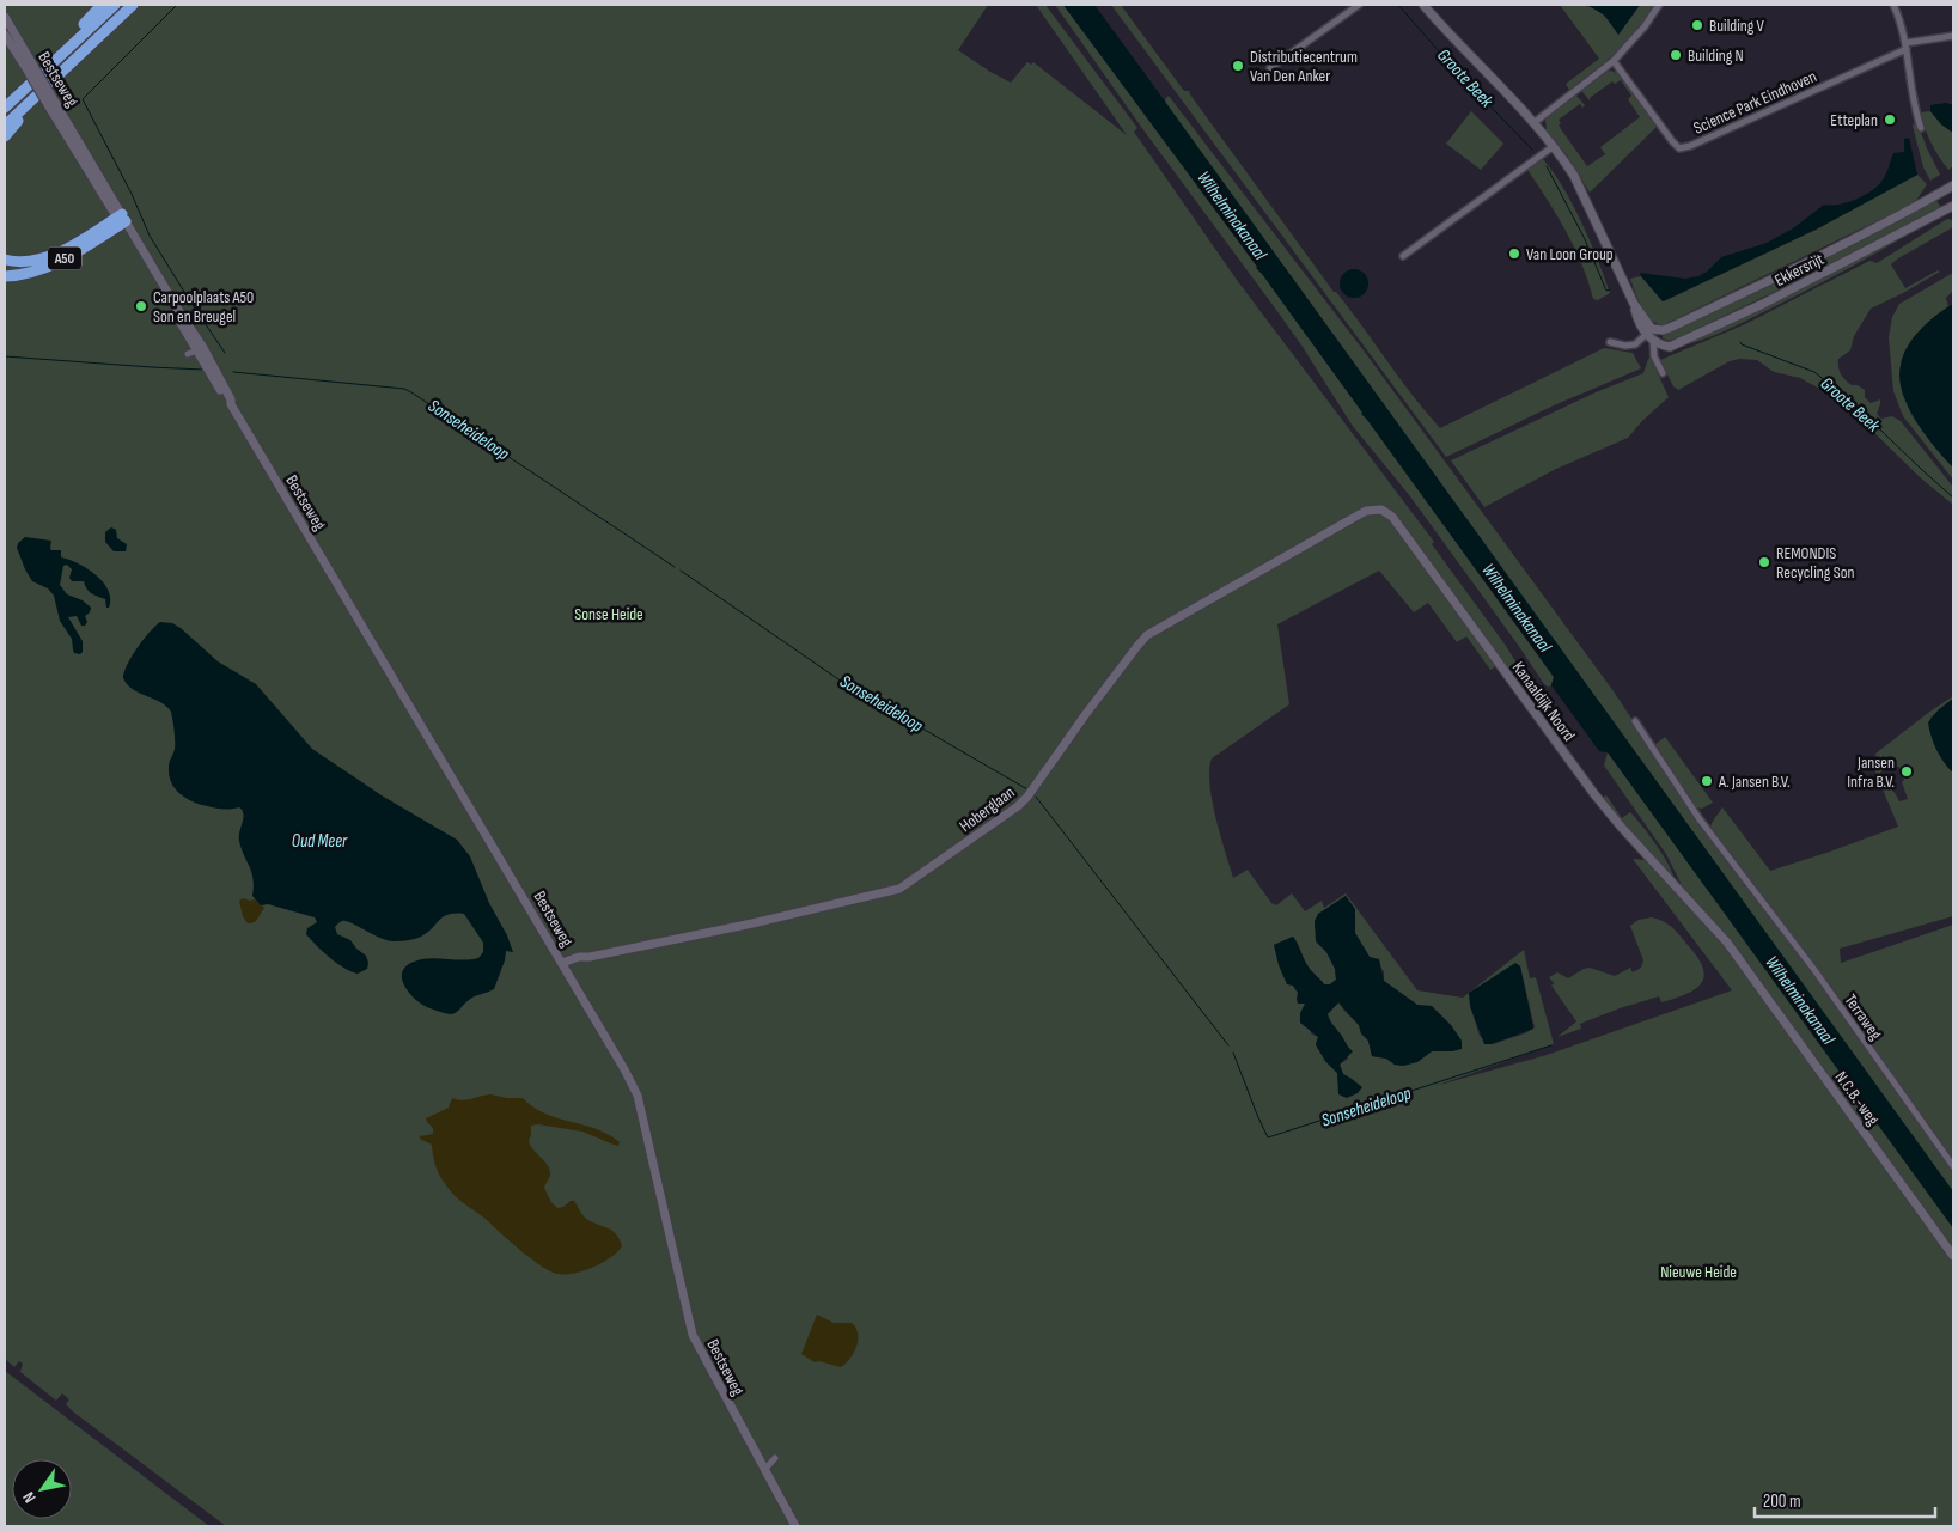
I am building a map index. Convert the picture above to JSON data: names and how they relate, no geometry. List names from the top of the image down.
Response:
{
  "streets": {
    "highway": ["A50"],
    "main road": [
      "Bestseweg",
      "Ekkersrijt",
      "Kanaaldijk Noord",
      "Hoberglaan",
      "N.C.B.-weg"
    ],
    "street": ["Science Park Eindhoven", "Terraweg"]
  },
  "crossings": [
    ["Bestseweg", "A50"],
    ["Bestseweg", "Hoberglaan"],
    ["Kanaaldijk Noord", "Hoberglaan"],
    ["Kanaaldijk Noord", "N.C.B.-weg"]
  ],
  "water": [
    "Groote Beek",
    "Wilhelminakanaal",
    "Sonseheideloop",
    "Oud Meer"
  ],
  "parks": ["Sonse Heide", "Nieuwe Heide"],
  "places": [
    "Building V",
    "Building N",
    "Distributiecentrum Van Den Anker",
    "Etteplan",
    "Van Loon Group",
    "Carpoolplaats A50 Son en Breugel",
    "REMONDIS Recycling Son",
    "Jansen Infra B.V.",
    "A. Jansen B.V."
  ],
  "scale_bar": "200 m",
  "north": "bottom left"
}
